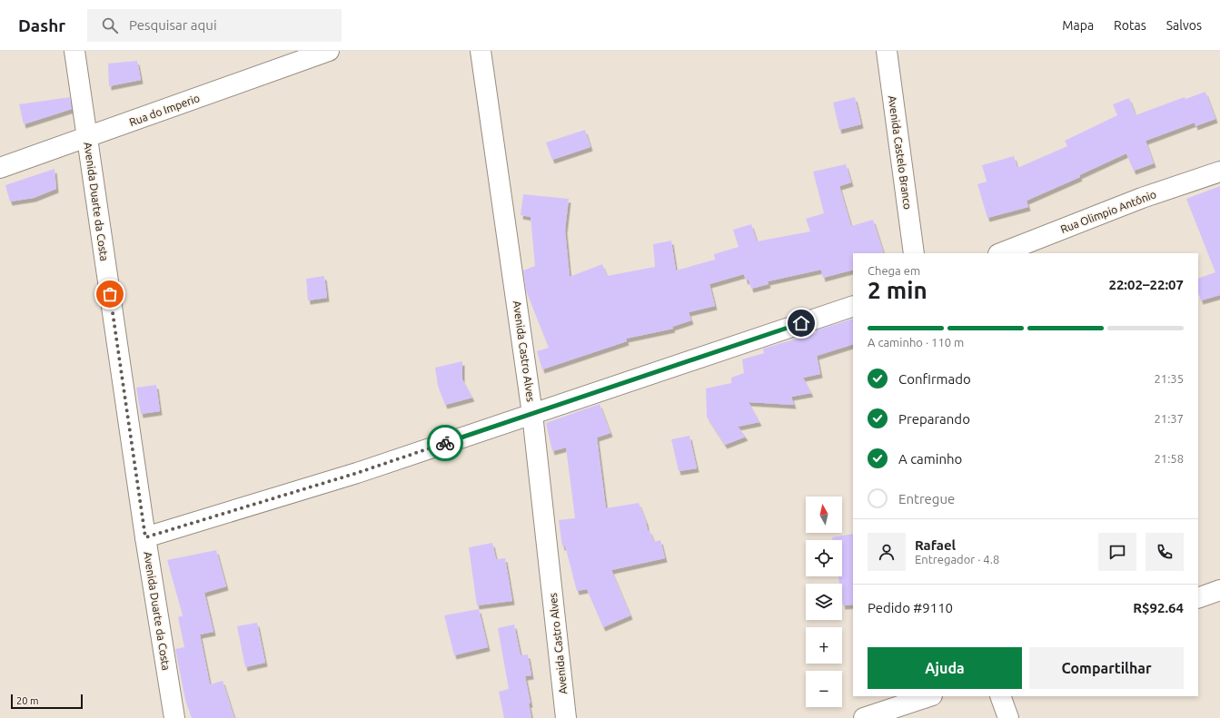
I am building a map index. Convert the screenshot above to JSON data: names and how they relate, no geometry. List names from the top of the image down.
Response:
{
  "streets": {
    "street": [
      "Rua do Imperio",
      "Avenida Castelo Branco",
      "Avenida Duarte da Costa",
      "Rua Olimpio Antônio",
      "Avenida Castro Alves"
    ]
  },
  "crossings": [
    ["Rua do Imperio", "Avenida Duarte da Costa"]
  ],
  "scale_bar": "20 m",
  "north": "top",
  "page": {
    "header": "Dashr",
    "search": "Pesquisar aqui",
    "nav": ["Mapa", "Rotas", "Salvos"],
    "heading": ["2 min", "Chega em", "22:02–22:07"],
    "panel": [
      "Rafael",
      "Entregador · 4.8",
      "Pedido #9110",
      "R$92.64"
    ],
    "bar": "A caminho · 110 m",
    "list": [
      ["Confirmado", "21:35"],
      ["Preparando", "21:37"],
      ["A caminho", "21:58"],
      "Entregue"
    ],
    "map_buttons": ["+", "−"],
    "buttons": ["Ajuda", "Compartilhar"],
    "scale": "20 m"
  }
}
